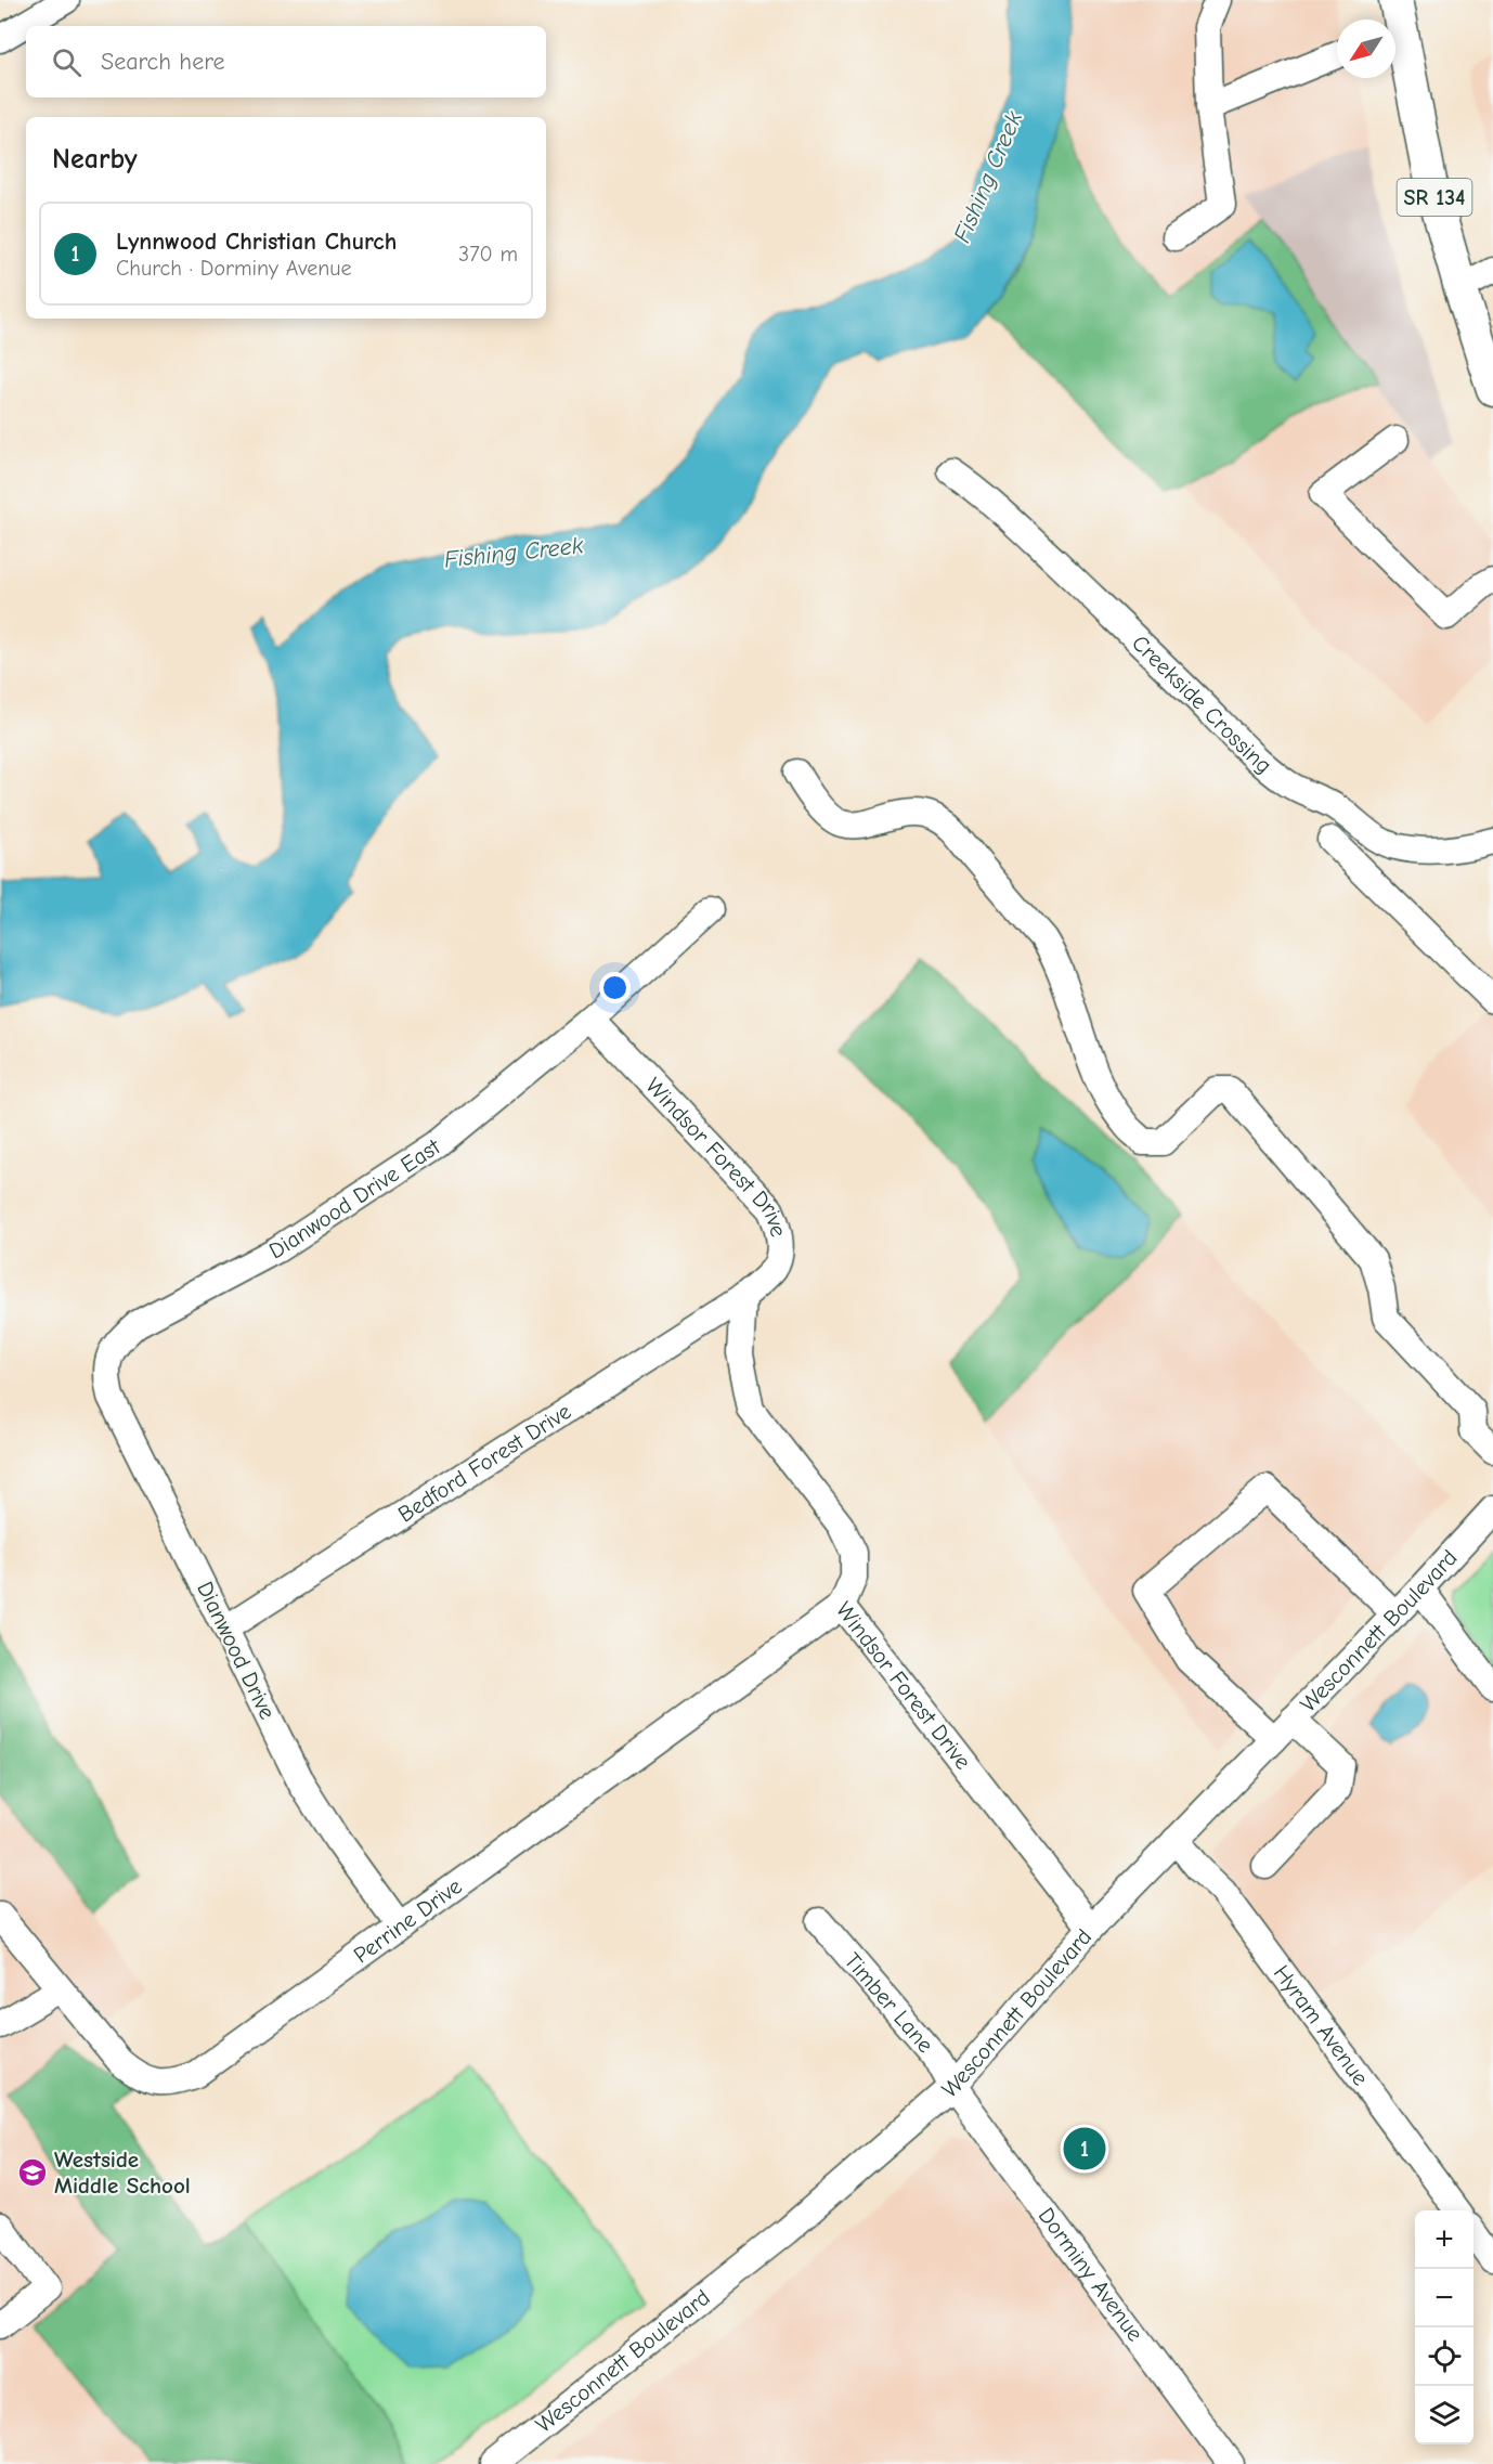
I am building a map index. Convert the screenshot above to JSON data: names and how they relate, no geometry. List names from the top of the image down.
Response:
{
  "streets": {
    "main road": ["SR 134"],
    "street": [
      "Creekside Crossing",
      "Windsor Forest Drive",
      "Dianwood Drive East",
      "Bedford Forest Drive",
      "Wesconnett Boulevard",
      "Dianwood Drive",
      "Perrine Drive",
      "Timber Lane",
      "Hyram Avenue",
      "Dorminy Avenue"
    ]
  },
  "crossings": [
    ["Windsor Forest Drive", "Dianwood Drive East"],
    ["Windsor Forest Drive", "Bedford Forest Drive"],
    ["Windsor Forest Drive", "Wesconnett Boulevard"],
    ["Windsor Forest Drive", "Perrine Drive"],
    ["Dianwood Drive East", "Dianwood Drive"],
    ["Bedford Forest Drive", "Dianwood Drive"],
    ["Wesconnett Boulevard", "Timber Lane"],
    ["Wesconnett Boulevard", "Hyram Avenue"],
    ["Wesconnett Boulevard", "Dorminy Avenue"],
    ["Dianwood Drive", "Perrine Drive"],
    ["Timber Lane", "Dorminy Avenue"]
  ],
  "water": ["Fishing Creek"],
  "places": {
    "school or university": ["Westside Middle School"]
  },
  "north": "bottom left",
  "page": {
    "search": "Search here",
    "heading": "Nearby",
    "list": [
      {
        "mark": "1",
        "name": "Lynnwood Christian Church",
        "note": "Church · Dorminy Avenue",
        "value": "370 m"
      }
    ],
    "pins": "1",
    "map_buttons": ["+", "−"]
  }
}
